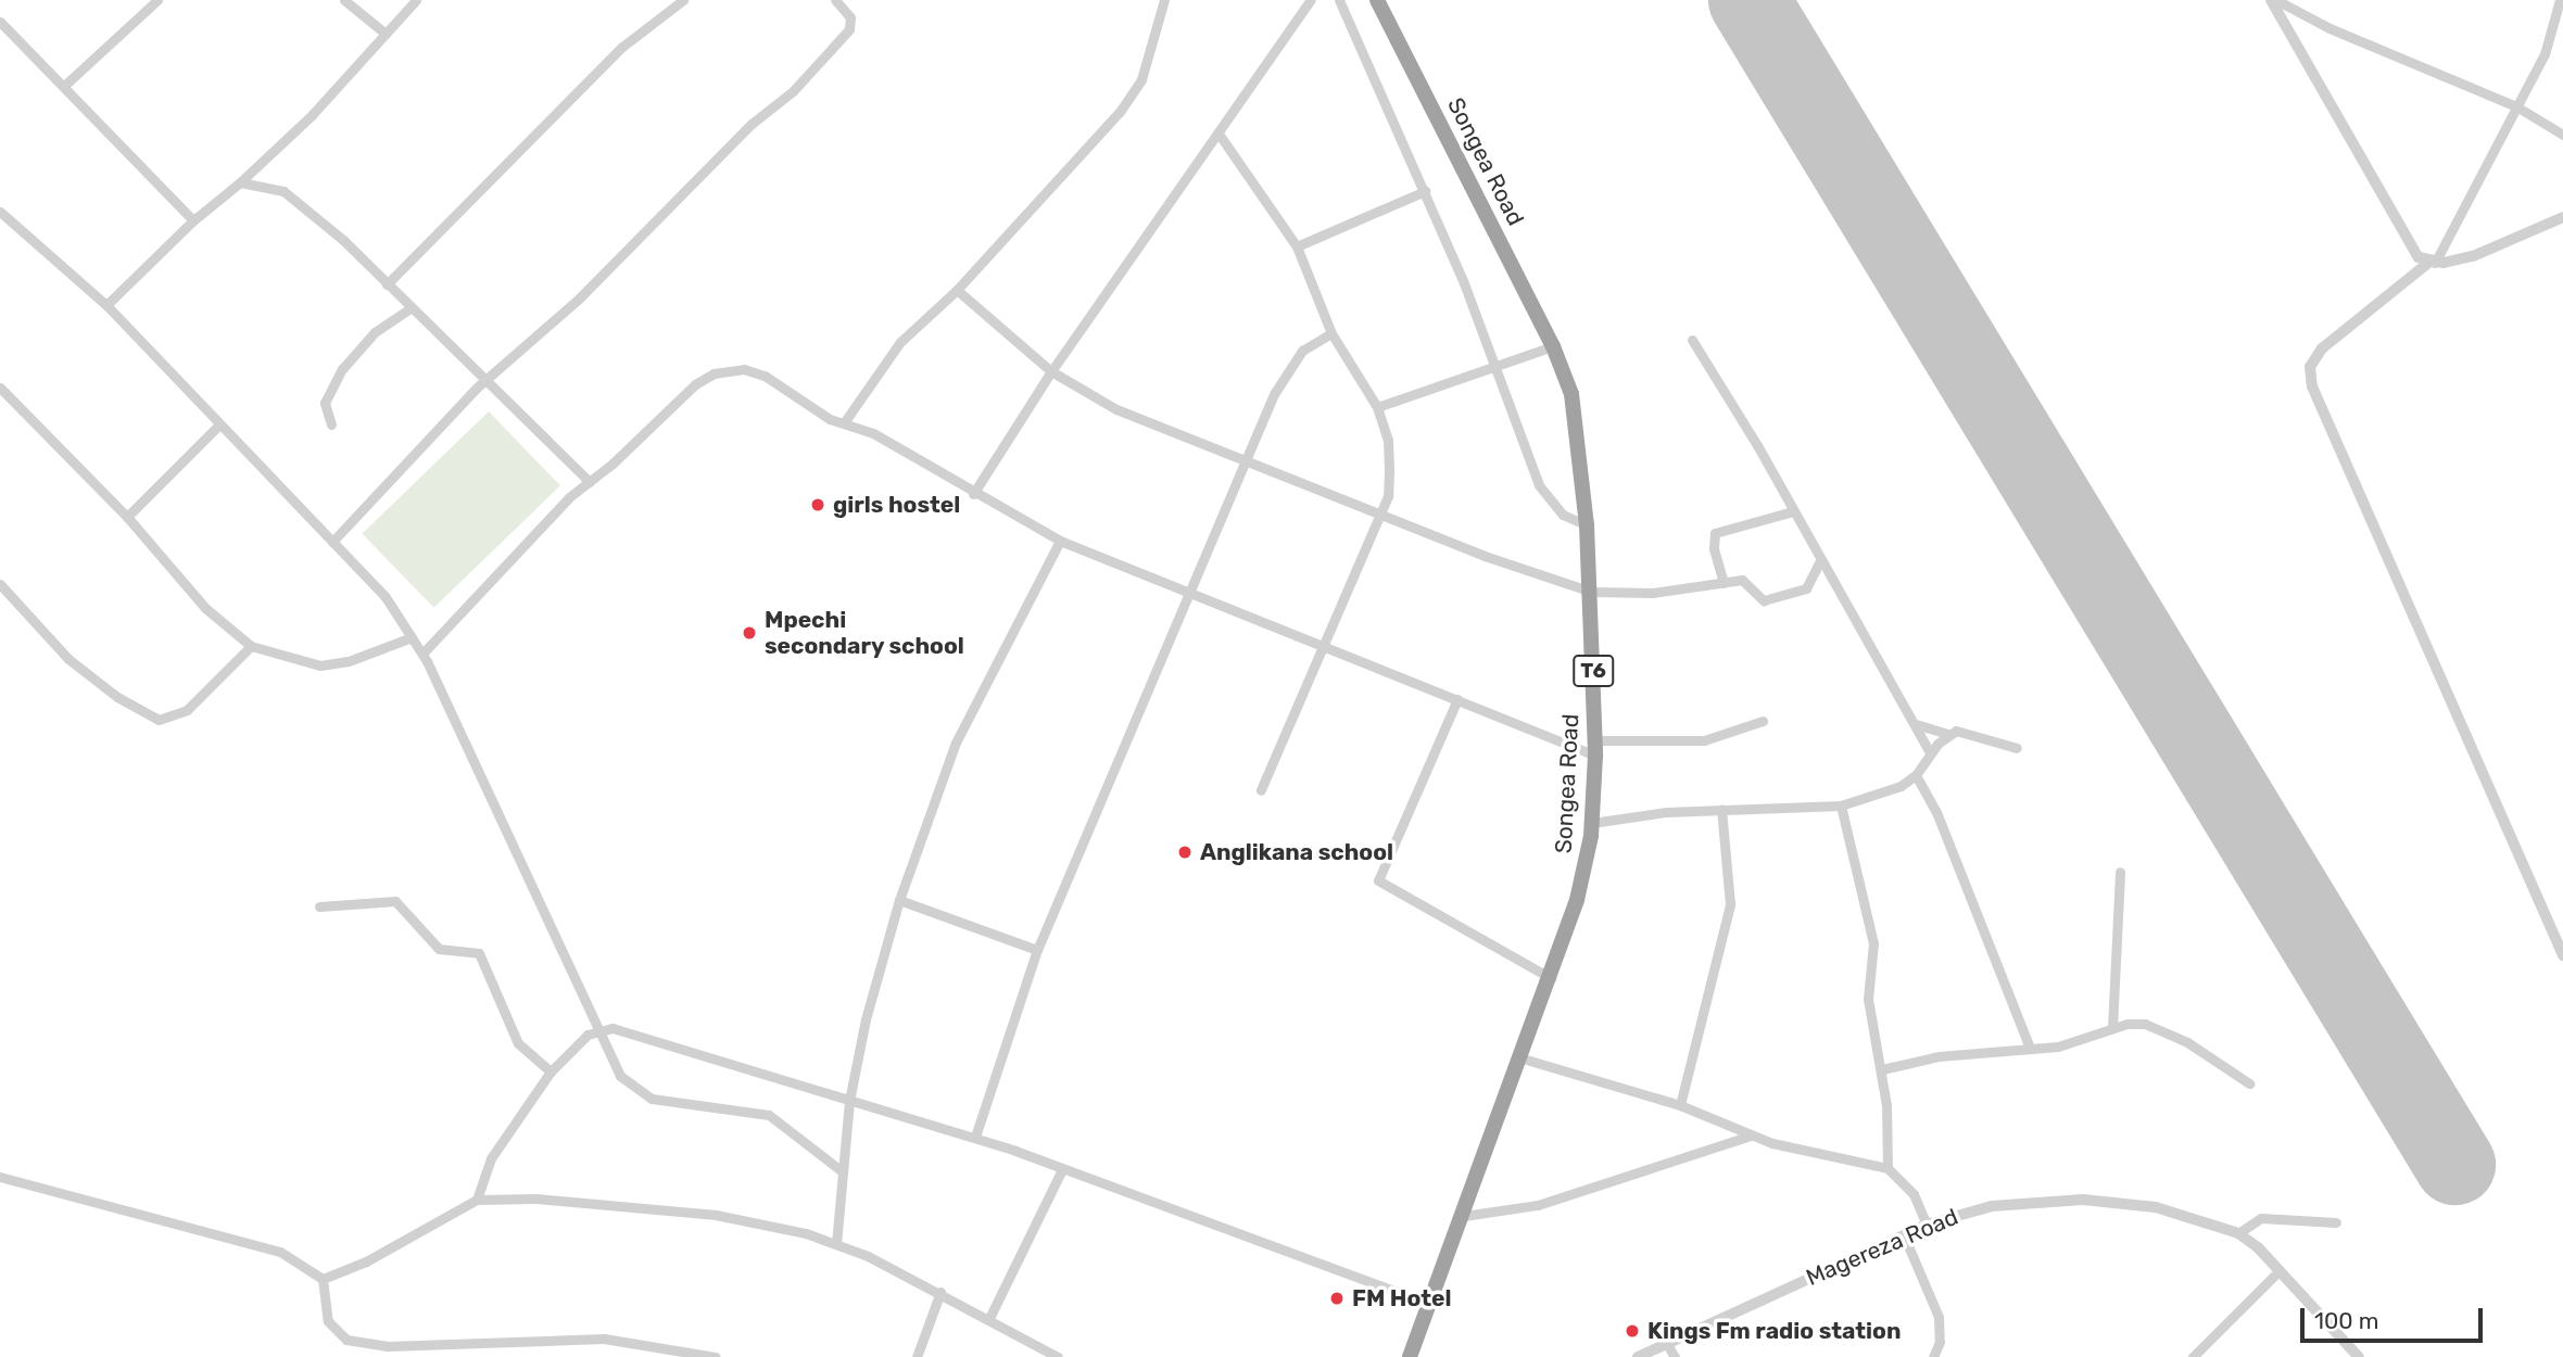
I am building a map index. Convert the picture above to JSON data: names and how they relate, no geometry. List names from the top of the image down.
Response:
{
  "streets": {
    "highway": ["Songea Road", "T6"],
    "street": ["Magereza Road"]
  },
  "places": [
    "girls hostel",
    "Mpechi secondary school",
    "Anglikana school",
    "FM Hotel",
    "Kings Fm radio station"
  ],
  "scale_bar": "100 m"
}
